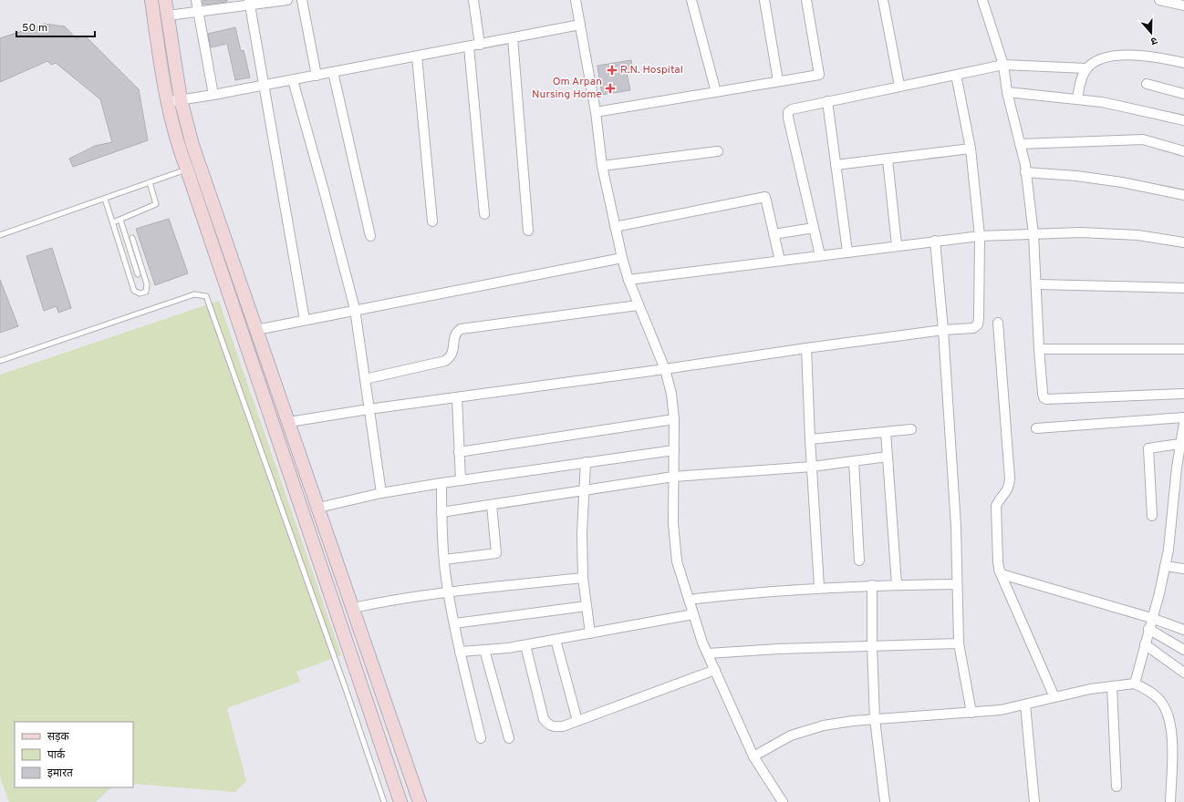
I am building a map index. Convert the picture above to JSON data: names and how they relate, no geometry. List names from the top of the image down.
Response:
{
  "places": {
    "health": ["R.N. Hospital", "Om Arpan Nursing Home"]
  },
  "legend": ["सड़क", "पार्क", "इमारत"],
  "scale_bar": "50 m",
  "north": "bottom"
}
